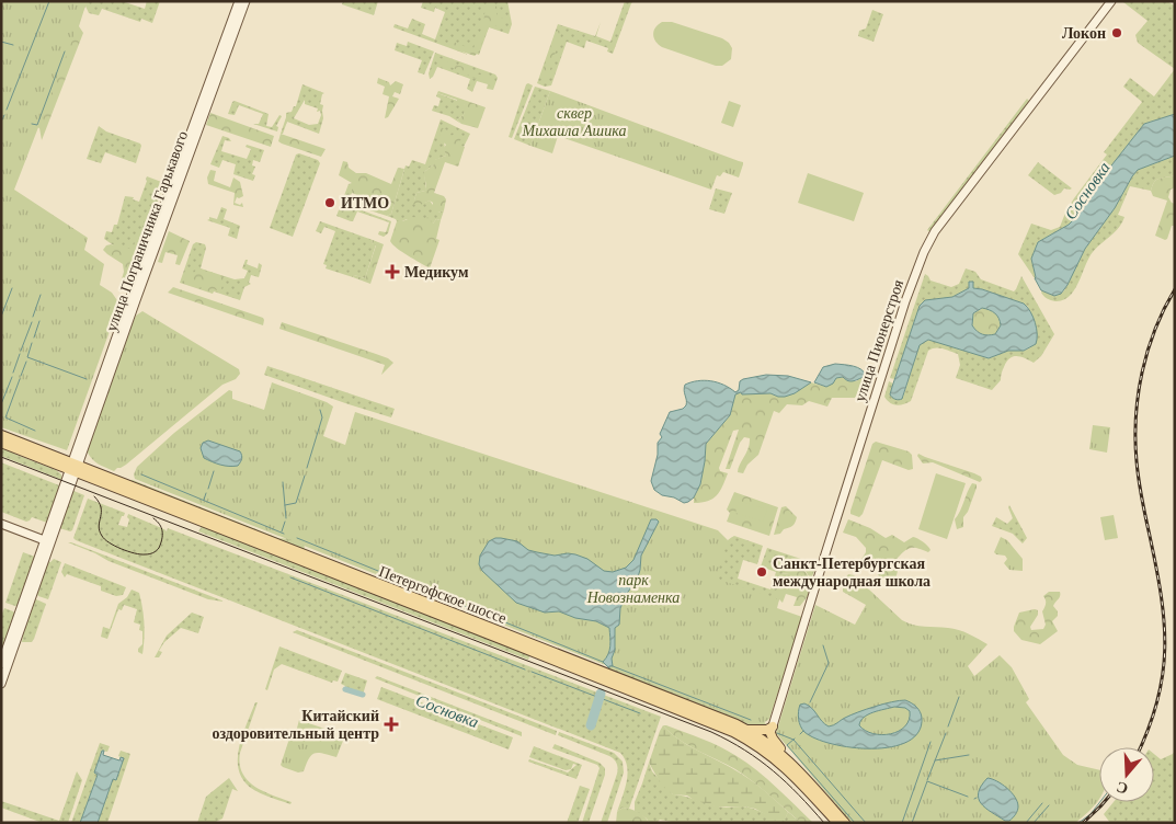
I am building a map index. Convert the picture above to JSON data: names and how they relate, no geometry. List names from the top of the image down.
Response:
{
  "streets": {
    "main road": ["Петергофское шоссе"],
    "street": ["улица Пограничника Гарькавого", "улица Пионерстроя"]
  },
  "crossings": [
    ["улица Пограничника Гарькавого", "Петергофское шоссе"],
    ["улица Пионерстроя", "Петергофское шоссе"]
  ],
  "water": ["Сосновка"],
  "parks": ["сквер Михаила Ашика", "парк Новознаменка"],
  "places": {
    "other": ["Локон", "ИТМО", "Санкт-Петербургская международная школа"],
    "health": ["Медикум", "Китайский оздоровительный центр"]
  },
  "north": "bottom"
}
